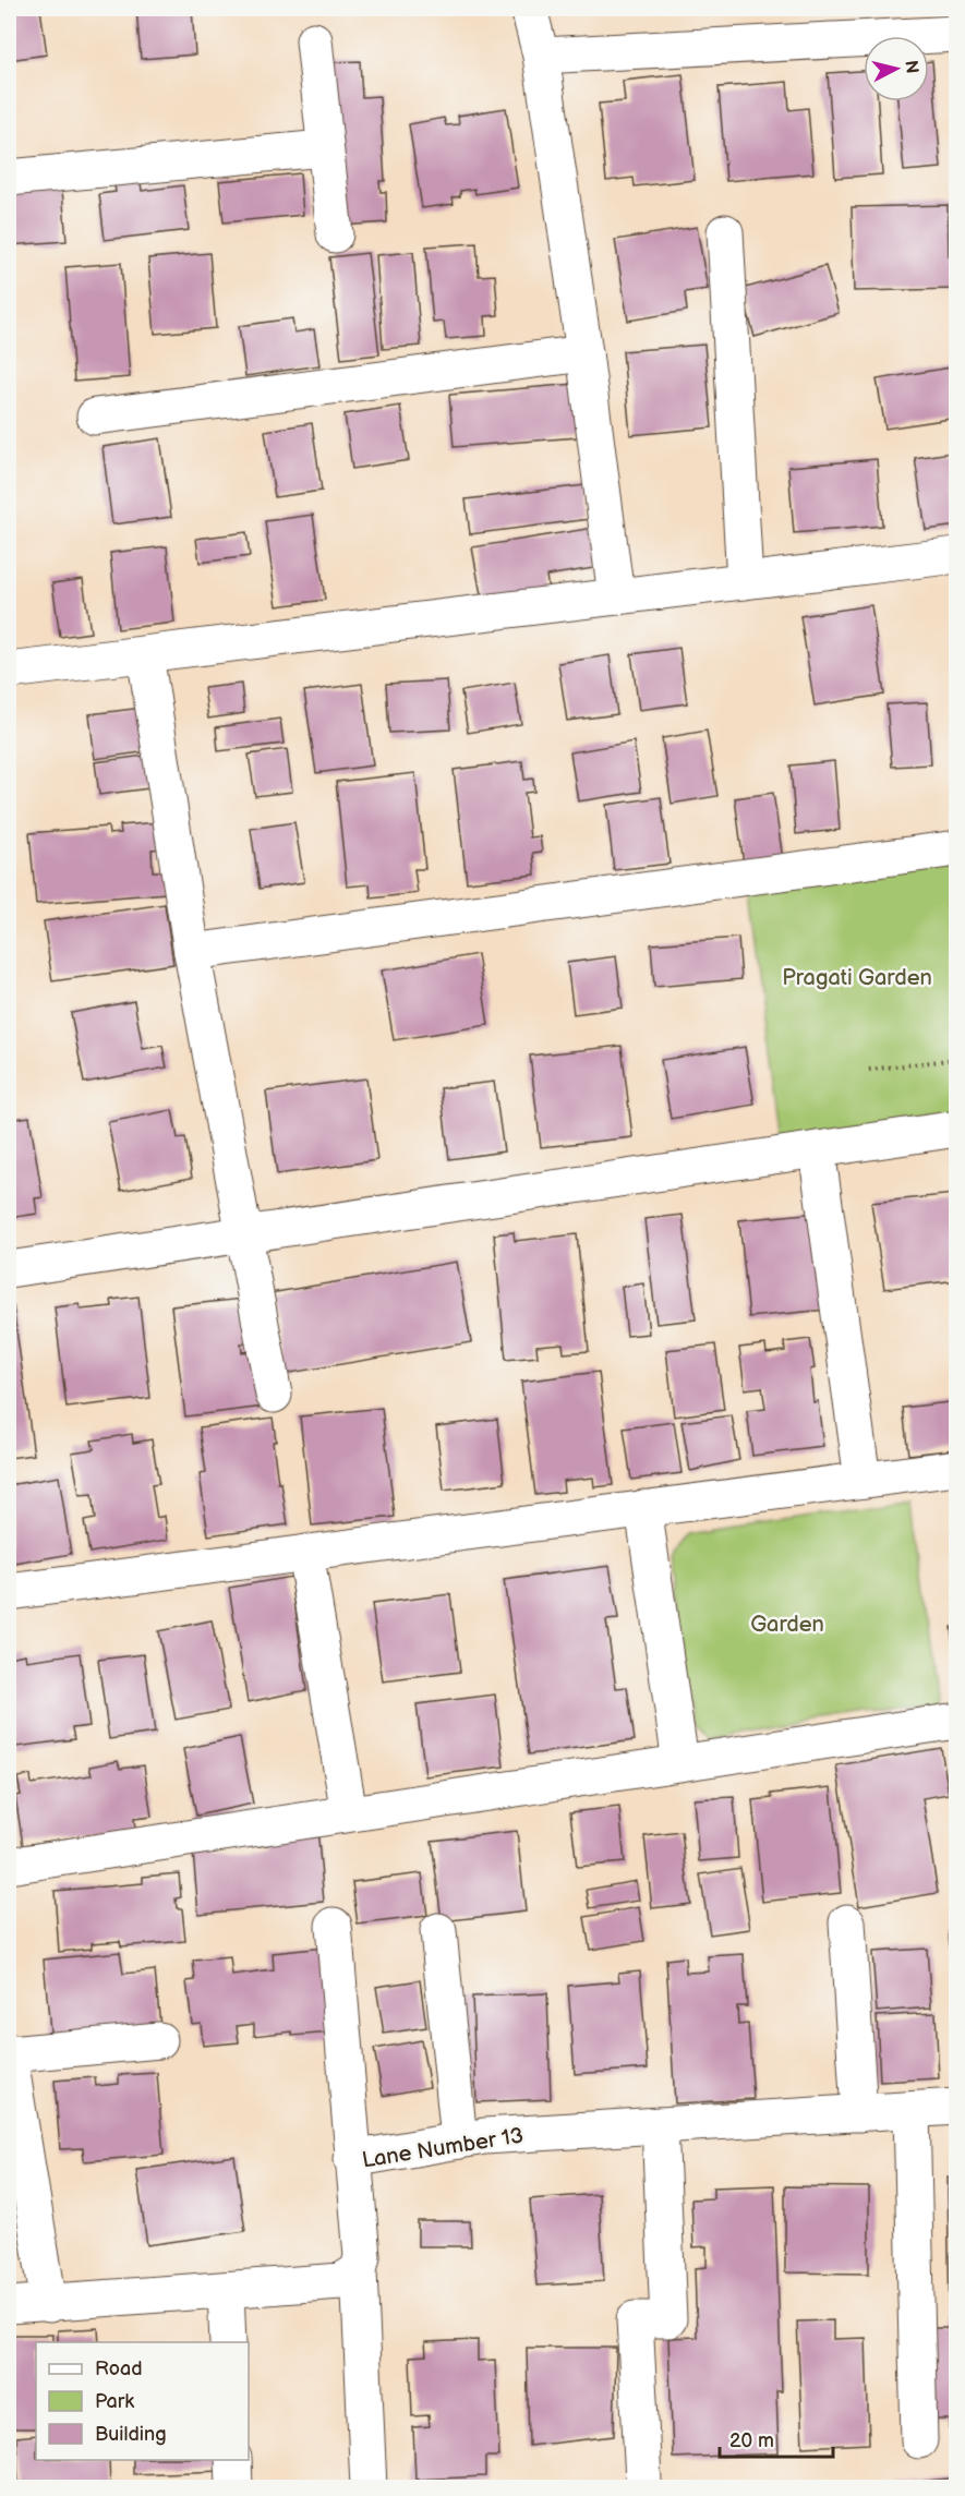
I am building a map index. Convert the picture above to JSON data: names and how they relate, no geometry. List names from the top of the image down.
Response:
{
  "streets": {
    "street": ["Lane Number 13"]
  },
  "parks": ["Pragati Garden", "Garden"],
  "legend": ["Road", "Park", "Building"],
  "scale_bar": "20 m",
  "north": "right"
}
